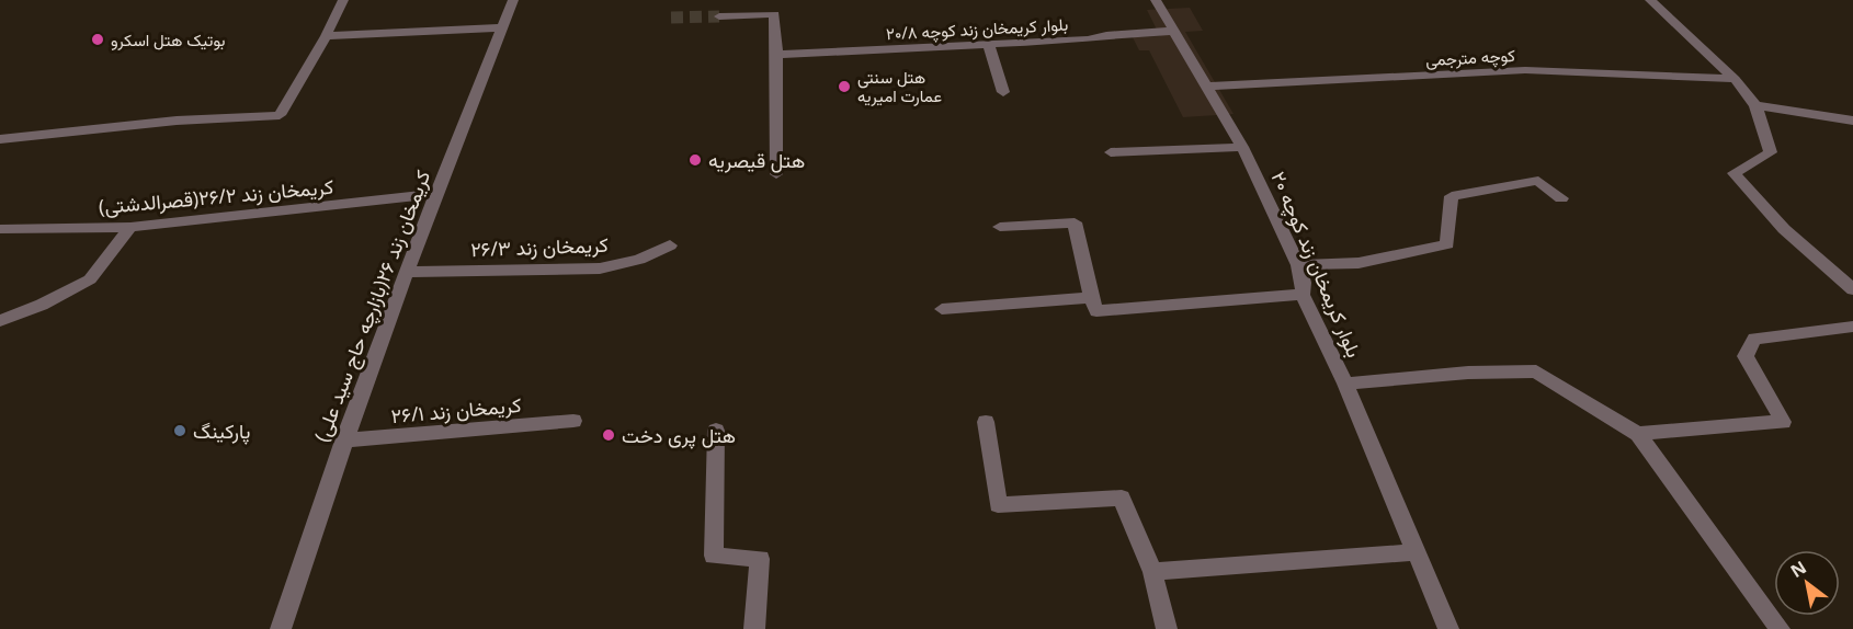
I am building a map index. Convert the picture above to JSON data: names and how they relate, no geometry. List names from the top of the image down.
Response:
{
  "streets": {
    "street": [
      "بلوار کریمخان زند کوچه ۲۰/۸",
      "کوچه مترجمی",
      "کریمخان زند ۲۶/۲(قصرالدشتی)",
      "کریمخان زند ۲۶/۳",
      "بلوار کریمخان زند کوچه ۲۰",
      "کریمخان زند ۲۶(بازارچه حاج سید علی)",
      "کریمخان زند ۲۶/۱"
    ]
  },
  "crossings": [
    ["بلوار کریمخان زند کوچه ۲۰/۸", "بلوار کریمخان زند کوچه ۲۰"],
    ["کوچه مترجمی", "بلوار کریمخان زند کوچه ۲۰"],
    ["کریمخان زند ۲۶/۲(قصرالدشتی)", "کریمخان زند ۲۶(بازارچه حاج سید علی)"],
    ["کریمخان زند ۲۶/۳", "کریمخان زند ۲۶(بازارچه حاج سید علی)"],
    ["کریمخان زند ۲۶(بازارچه حاج سید علی)", "کریمخان زند ۲۶/۱"]
  ],
  "places": [
    "بوتیک هتل اسکرو",
    "هتل سنتی عمارت امیریه",
    "هتل قیصریه",
    "پارکینگ",
    "هتل پری دخت"
  ],
  "north": "top left"
}
